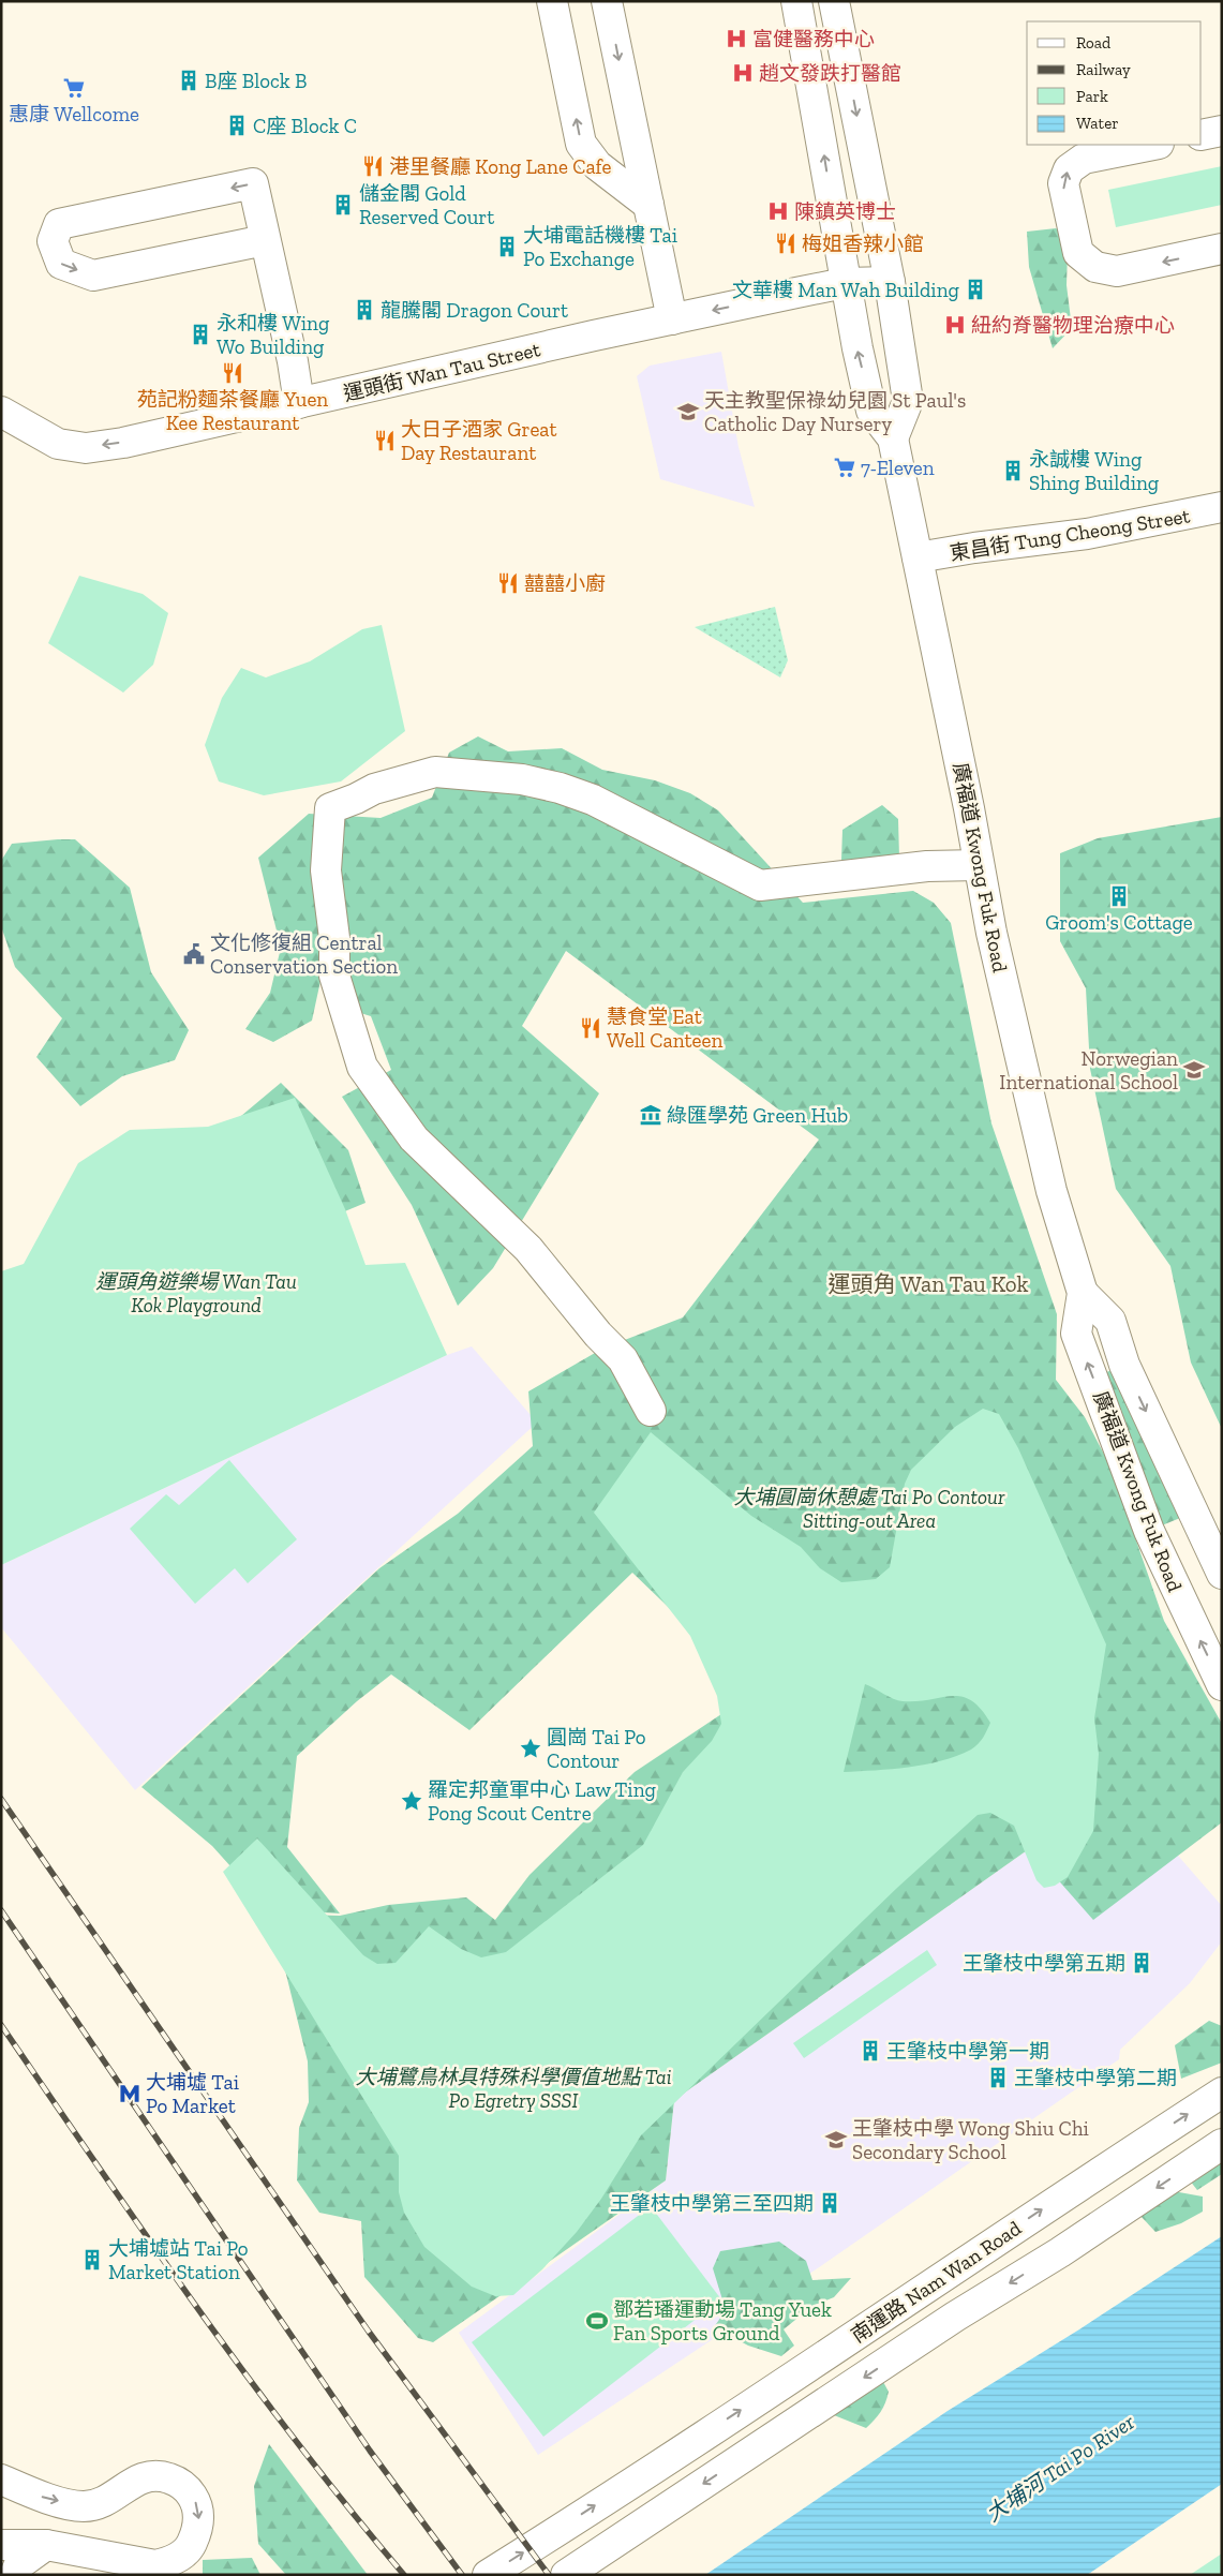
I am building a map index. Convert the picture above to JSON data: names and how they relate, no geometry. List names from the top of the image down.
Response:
{
  "streets": {
    "main road": [
      "運頭街 Wan Tau Street",
      "東昌街 Tung Cheong Street",
      "廣福道 Kwong Fuk Road",
      "南運路 Nam Wan Road"
    ]
  },
  "crossings": [
    ["運頭街 Wan Tau Street", "廣福道 Kwong Fuk Road"],
    ["東昌街 Tung Cheong Street", "廣福道 Kwong Fuk Road"]
  ],
  "one_way": ["運頭街 Wan Tau Street"],
  "districts": ["運頭角 Wan Tau Kok"],
  "water": ["大埔河 Tai Po River"],
  "parks": ["運頭角遊樂場 Wan Tau Kok Playground", "大埔圓崗休憩處 Tai Po Contour Sitting-out Area", "大埔鷺鳥林具特殊科學價值地點 Tai Po Egretry SSSI"],
  "places": {
    "hospital": [
      "富健醫務中心",
      "趙文發跌打醫館",
      "陳鎮英博士",
      "紐約脊醫物理治療中心"
    ],
    "building": [
      "B座 Block B",
      "C座 Block C",
      "儲金閣 Gold Reserved Court",
      "大埔電話機樓 Tai Po Exchange",
      "文華樓 Man Wah Building",
      "龍騰閣 Dragon Court",
      "永和樓 Wing Wo Building",
      "永誠樓 Wing Shing Building",
      "Groom's Cottage",
      "王肇枝中學第五期",
      "王肇枝中學第一期",
      "王肇枝中學第二期",
      "王肇枝中學第三至四期",
      "大埔墟站 Tai Po Market Station"
    ],
    "supermarket": ["惠康 Wellcome", "7-Eleven"],
    "restaurant": [
      "港里餐廳 Kong Lane Cafe",
      "梅姐香辣小館",
      "苑記粉麵茶餐廳 Yuen Kee Restaurant",
      "大日子酒家 Great Day Restaurant",
      "囍囍小廚",
      "慧食堂 Eat Well Canteen"
    ],
    "school or university": ["天主教聖保祿幼兒園 St Paul's Catholic Day Nursery", "Norwegian International School", "王肇枝中學 Wong Shiu Chi Secondary School"],
    "public building": ["文化修復組 Central Conservation Section"],
    "museum": ["綠匯學苑 Green Hub"],
    "place": ["圓崗 Tai Po Contour", "羅定邦童軍中心 Law Ting Pong Scout Centre"],
    "metro station": ["大埔墟 Tai Po Market"],
    "sports": ["鄧若璠運動場 Tang Yuek Fan Sports Ground"]
  },
  "legend": [
    "Road",
    "Railway",
    "Park",
    "Water"
  ]
}
